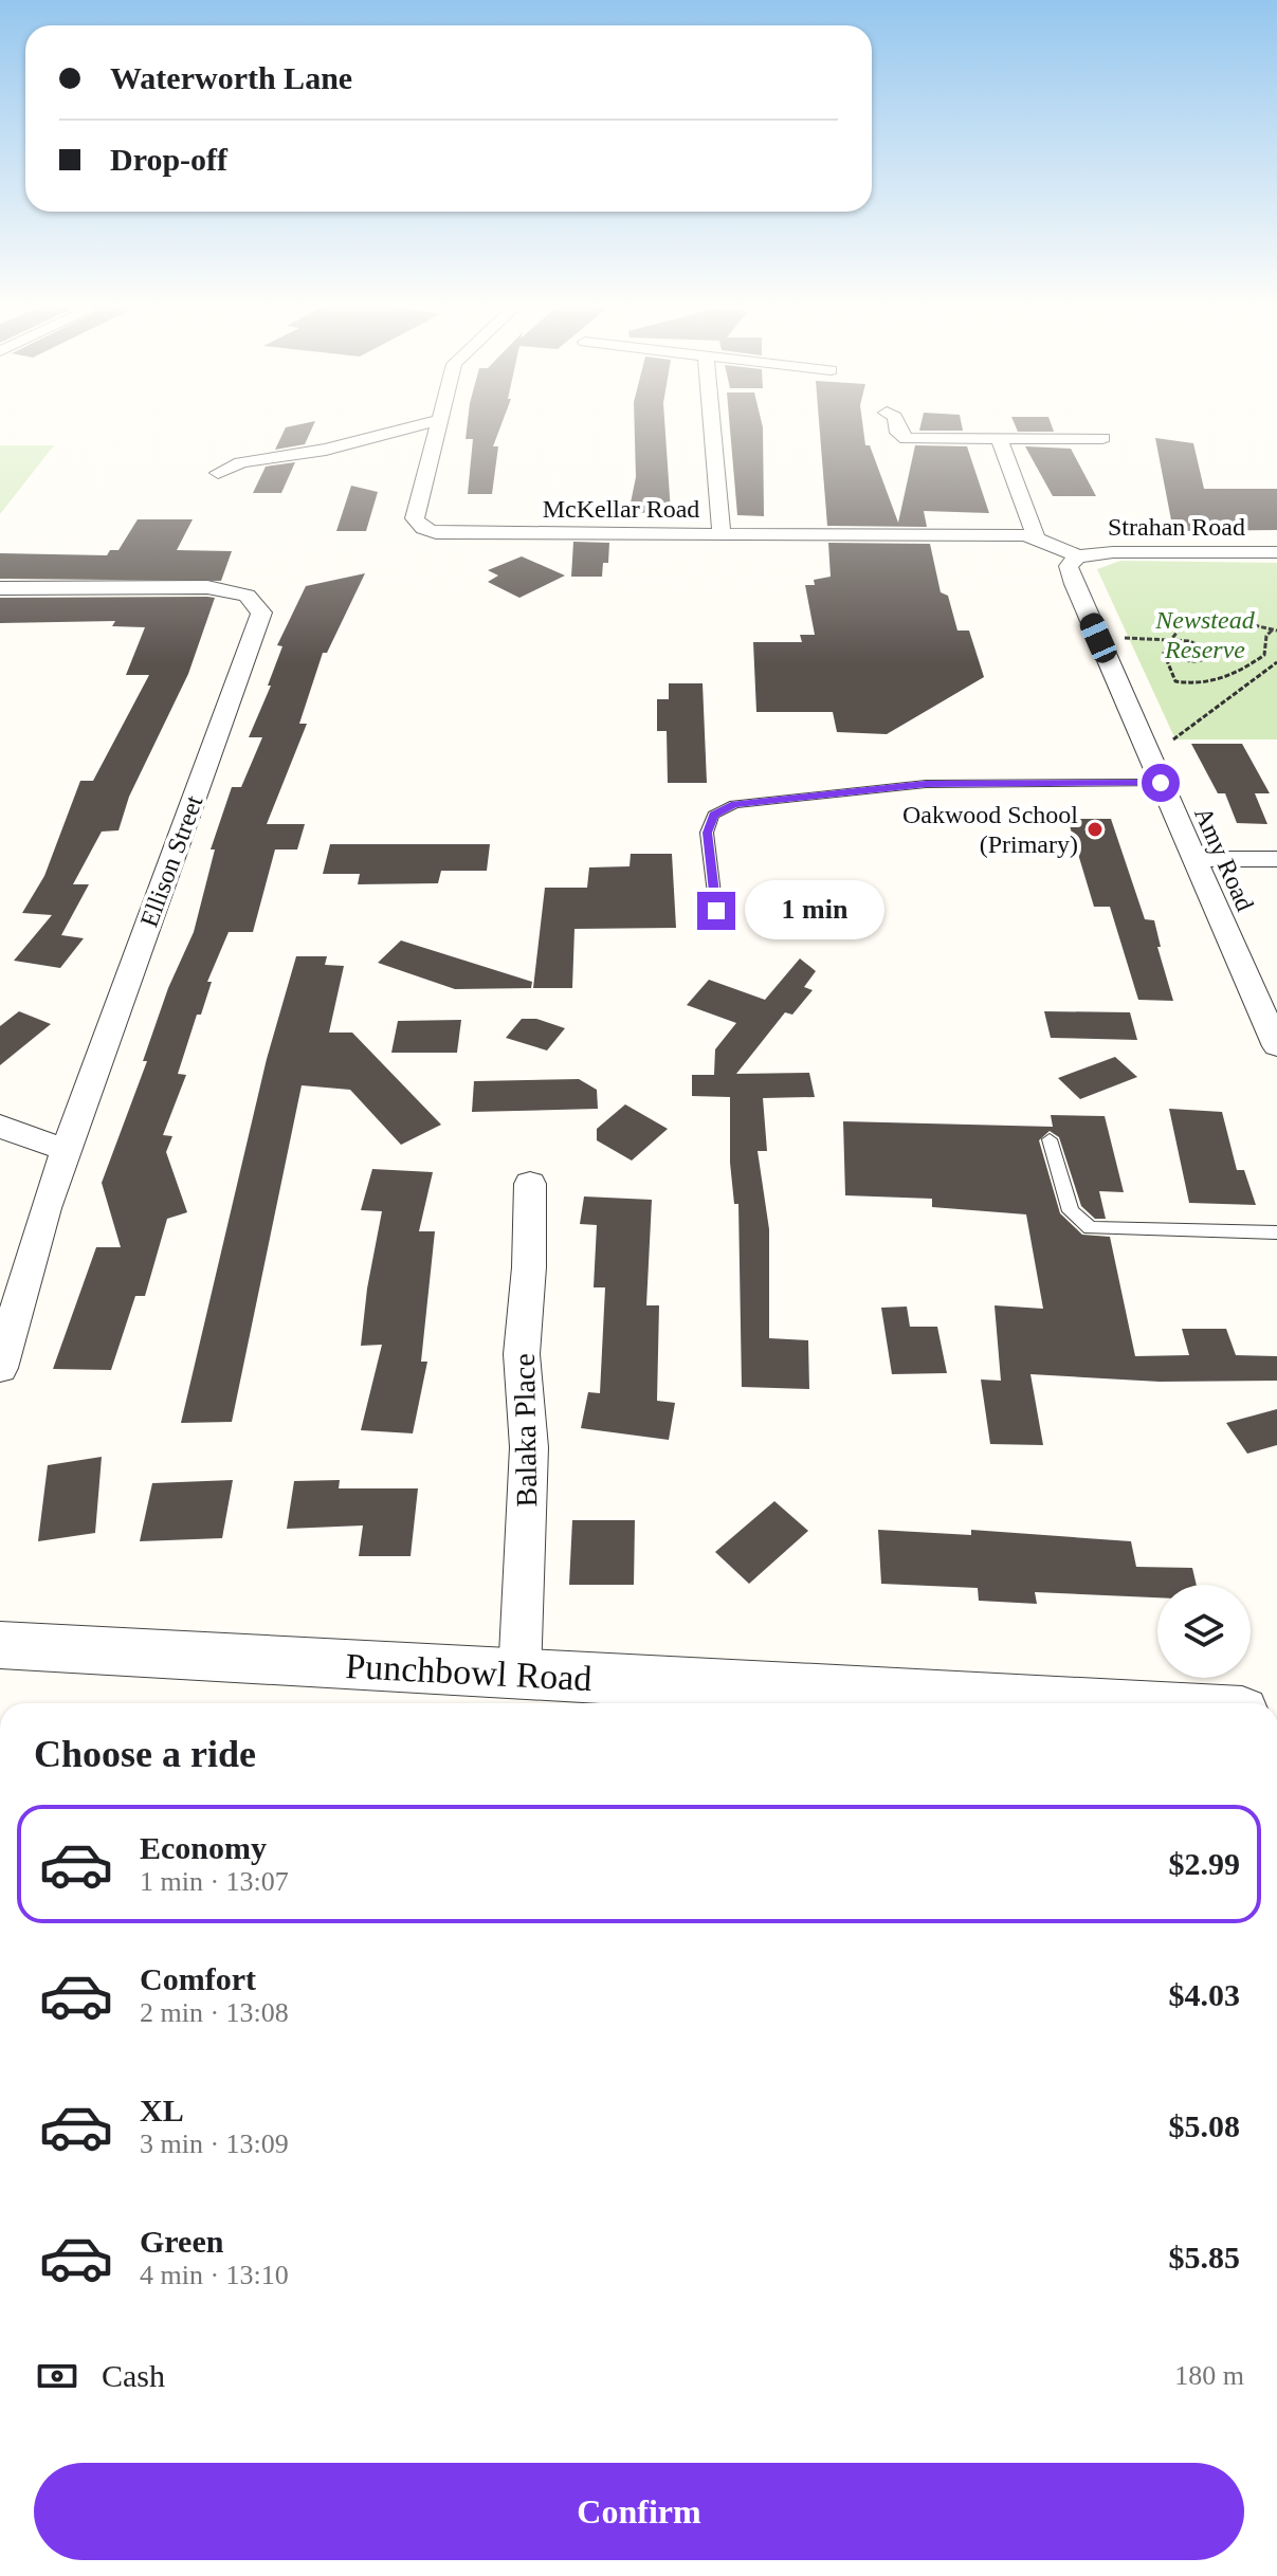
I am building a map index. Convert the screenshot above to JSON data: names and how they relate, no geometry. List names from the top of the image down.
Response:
{
  "streets": {
    "street": [
      "McKellar Road",
      "Strahan Road",
      "Amy Road",
      "Ellison Street",
      "Balaka Place",
      "Punchbowl Road"
    ]
  },
  "crossings": [
    ["McKellar Road", "Strahan Road"],
    ["McKellar Road", "Amy Road"],
    ["Strahan Road", "Amy Road"],
    ["Balaka Place", "Punchbowl Road"]
  ],
  "parks": ["Newstead Reserve"],
  "places": ["Oakwood School (Primary)"],
  "page": {
    "banner": ["Waterworth Lane", "Drop-off"],
    "bubble": "1 min",
    "heading": "Choose a ride",
    "list": [
      {
        "name": "Economy",
        "note": "1 min · 13:07",
        "value": "$2.99"
      },
      {
        "name": "Comfort",
        "note": "2 min · 13:08",
        "value": "$4.03"
      },
      {
        "name": "XL",
        "note": "3 min · 13:09",
        "value": "$5.08"
      },
      {
        "name": "Green",
        "note": "4 min · 13:10",
        "value": "$5.85"
      }
    ],
    "pay": ["Cash", "180 m"],
    "buttons": "Confirm"
  }
}
